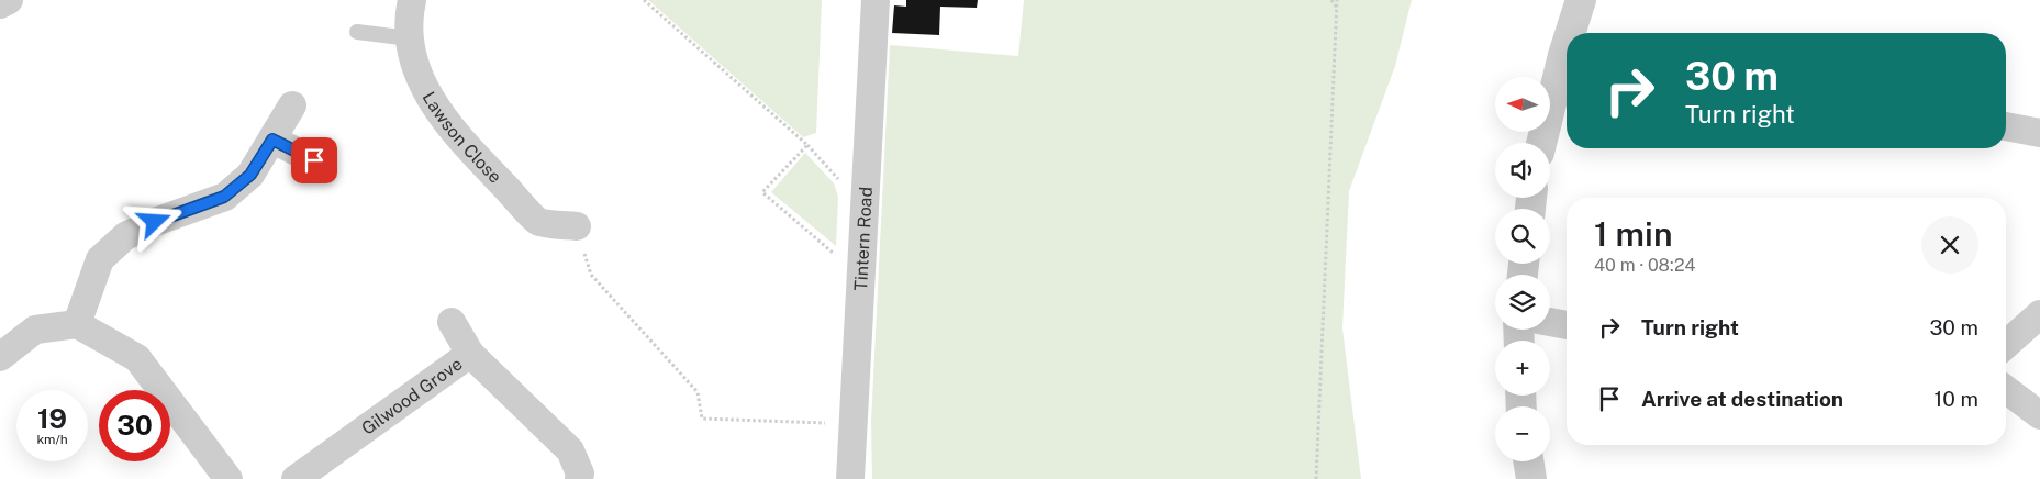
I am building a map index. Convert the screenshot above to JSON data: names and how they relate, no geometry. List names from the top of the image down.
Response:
{
  "streets": {
    "street": ["Lawson Close", "Tintern Road", "Gilwood Grove"]
  },
  "north": "left",
  "page": {
    "turn": ["30 m", "Turn right"],
    "map_buttons": ["+", "−"],
    "heading": ["1 min", "40 m · 08:24"],
    "list": [
      {
        "name": "Turn right",
        "value": "30 m"
      },
      {
        "name": "Arrive at destination",
        "value": "10 m"
      }
    ],
    "speed": "19 km/h",
    "limit": "30"
  }
}
